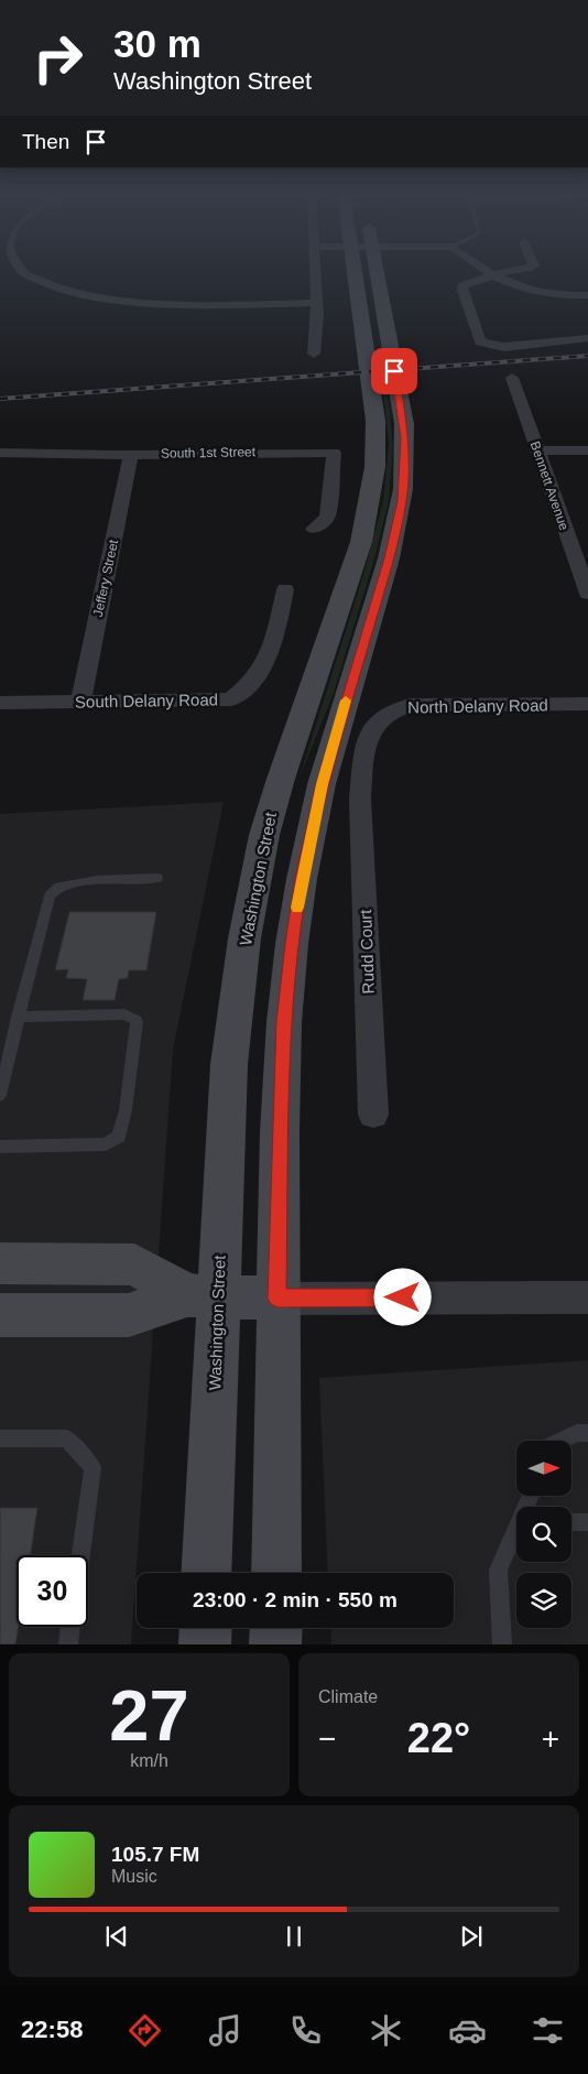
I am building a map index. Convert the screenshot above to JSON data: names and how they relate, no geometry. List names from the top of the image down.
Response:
{
  "streets": {
    "main road": ["Washington Street"],
    "street": [
      "South 1st Street",
      "Bennett Avenue",
      "Jeffery Street",
      "South Delany Road",
      "North Delany Road",
      "Rudd Court"
    ]
  },
  "crossings": [
    ["South 1st Street", "Jeffery Street"],
    ["Jeffery Street", "South Delany Road"],
    ["North Delany Road", "Rudd Court"]
  ],
  "north": "right",
  "page": {
    "turn": ["30 m", "Washington Street"],
    "then": "Then",
    "limit": "30",
    "trip": "23:00 · 2 min · 550 m",
    "tile": [
      ["27", "km/h"],
      "Climate"
    ],
    "heat": ["−", "22°", "+"],
    "song": ["105.7 FM", "Music"],
    "tabs": "22:58"
  }
}
